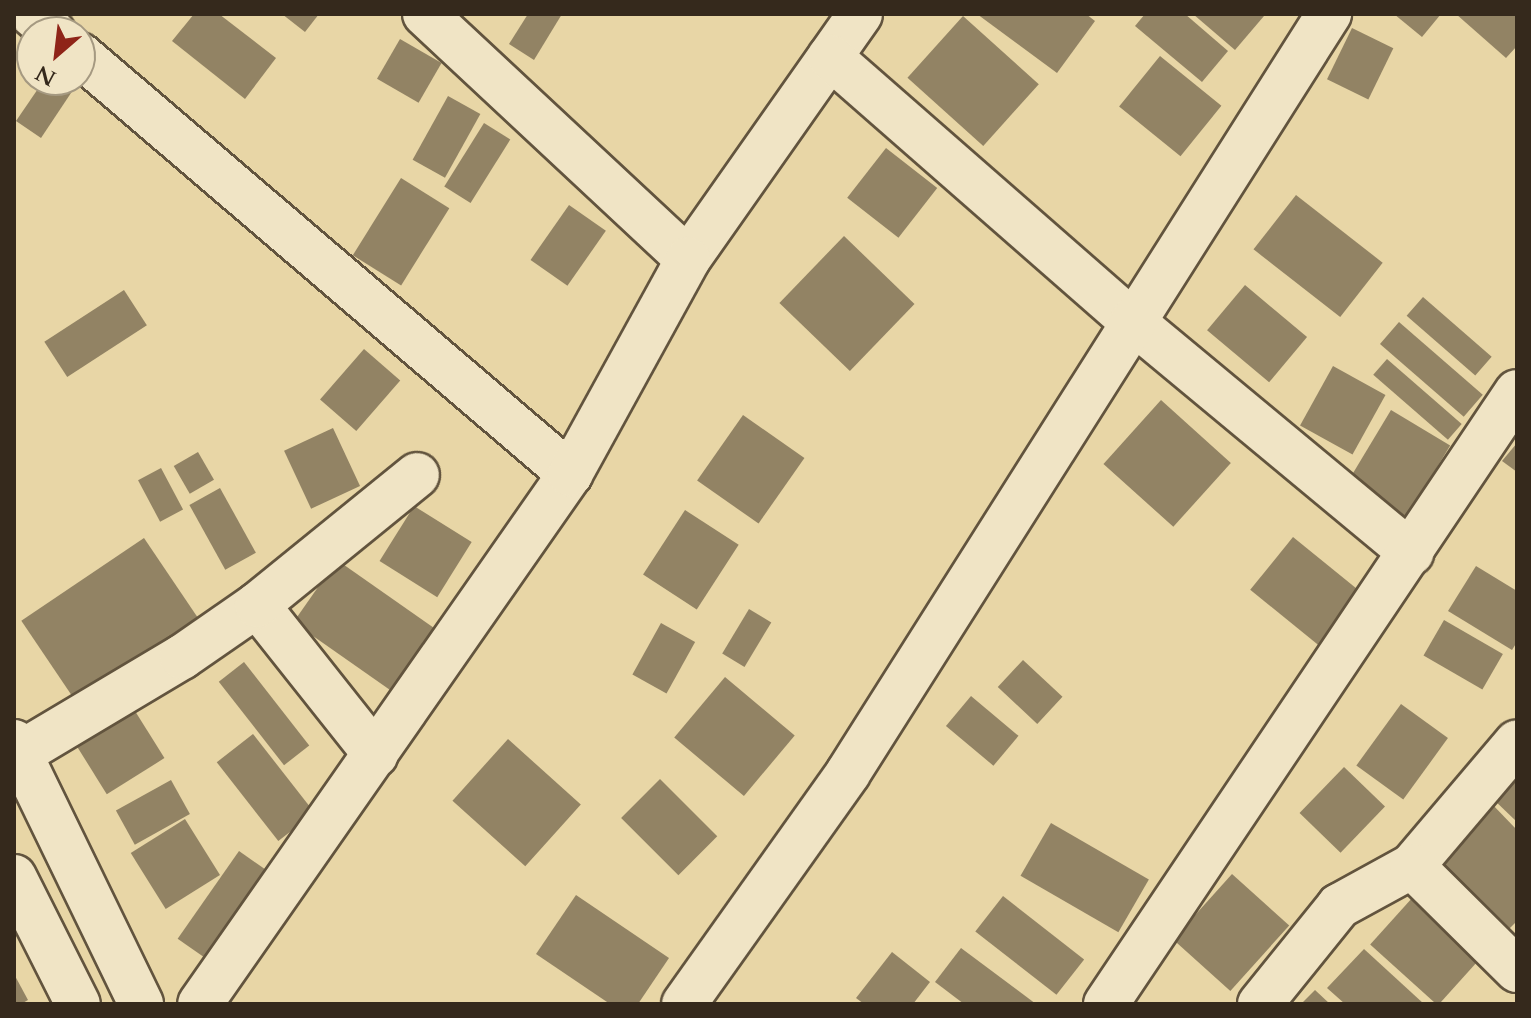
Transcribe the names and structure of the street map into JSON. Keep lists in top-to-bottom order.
{
  "north": "bottom left"
}
